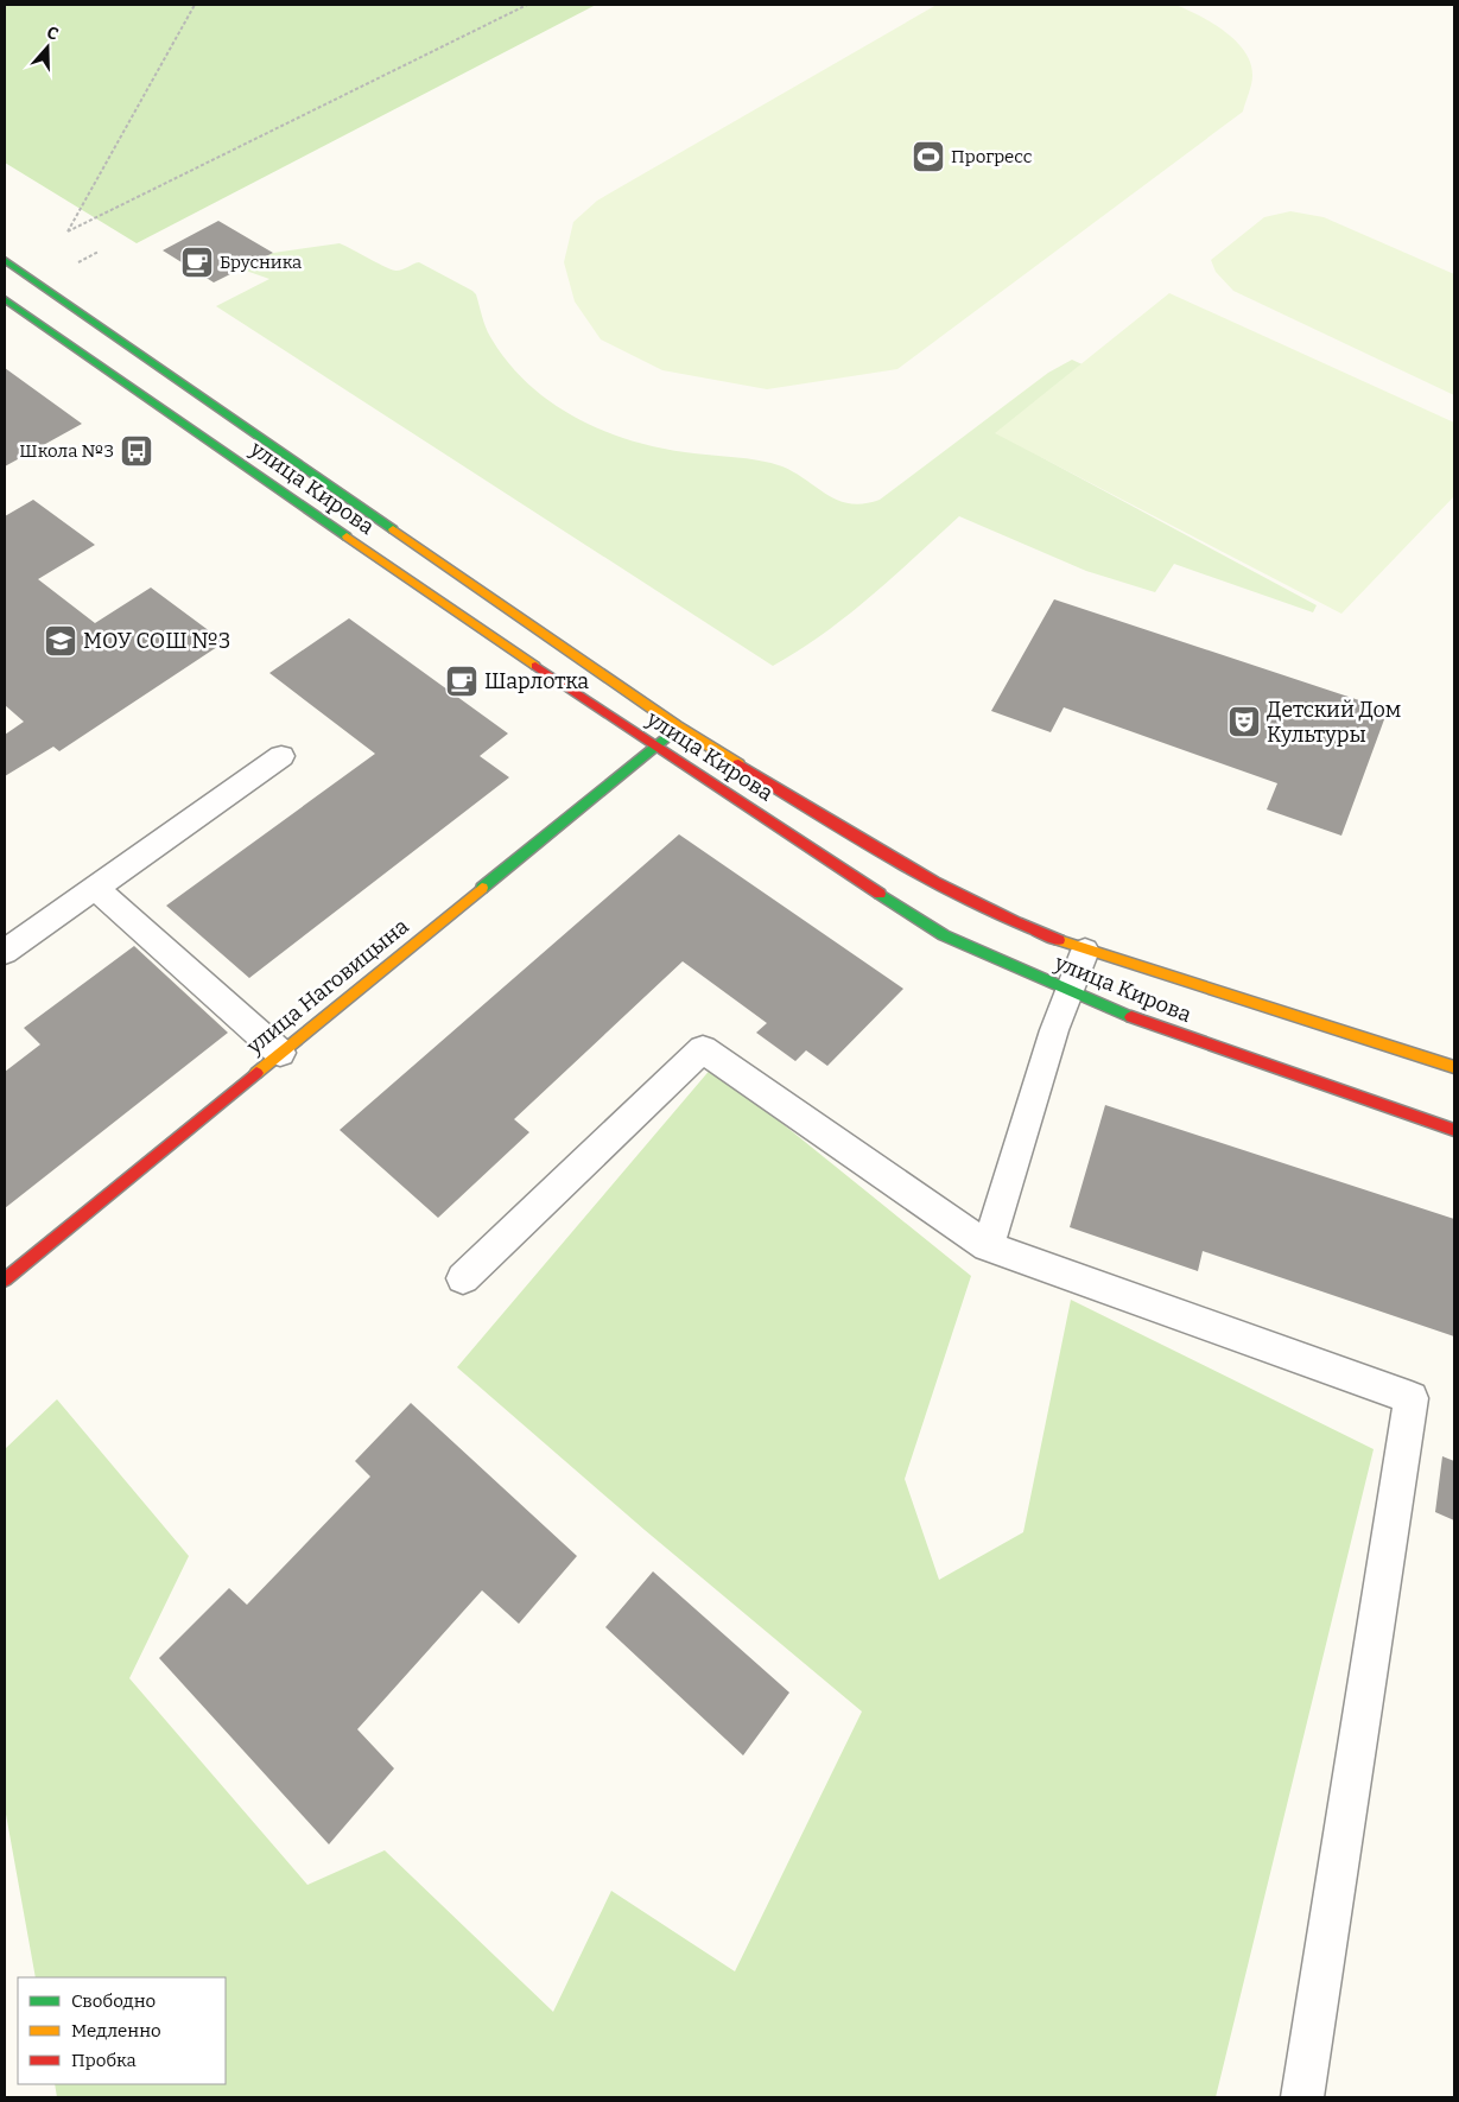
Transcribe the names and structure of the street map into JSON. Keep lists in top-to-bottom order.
{
  "streets": {
    "main road": ["улица Кирова", "улица Наговицына"]
  },
  "crossings": [
    ["улица Кирова", "улица Наговицына"]
  ],
  "places": {
    "sports": ["Прогресс"],
    "cafe": ["Брусника", "Шарлотка"],
    "bus stop": ["Школа №3"],
    "school or university": ["МОУ СОШ №3"],
    "theatre": ["Детский Дом Культуры"]
  },
  "legend": ["Свободно", "Медленно", "Пробка"],
  "north": "top"
}
